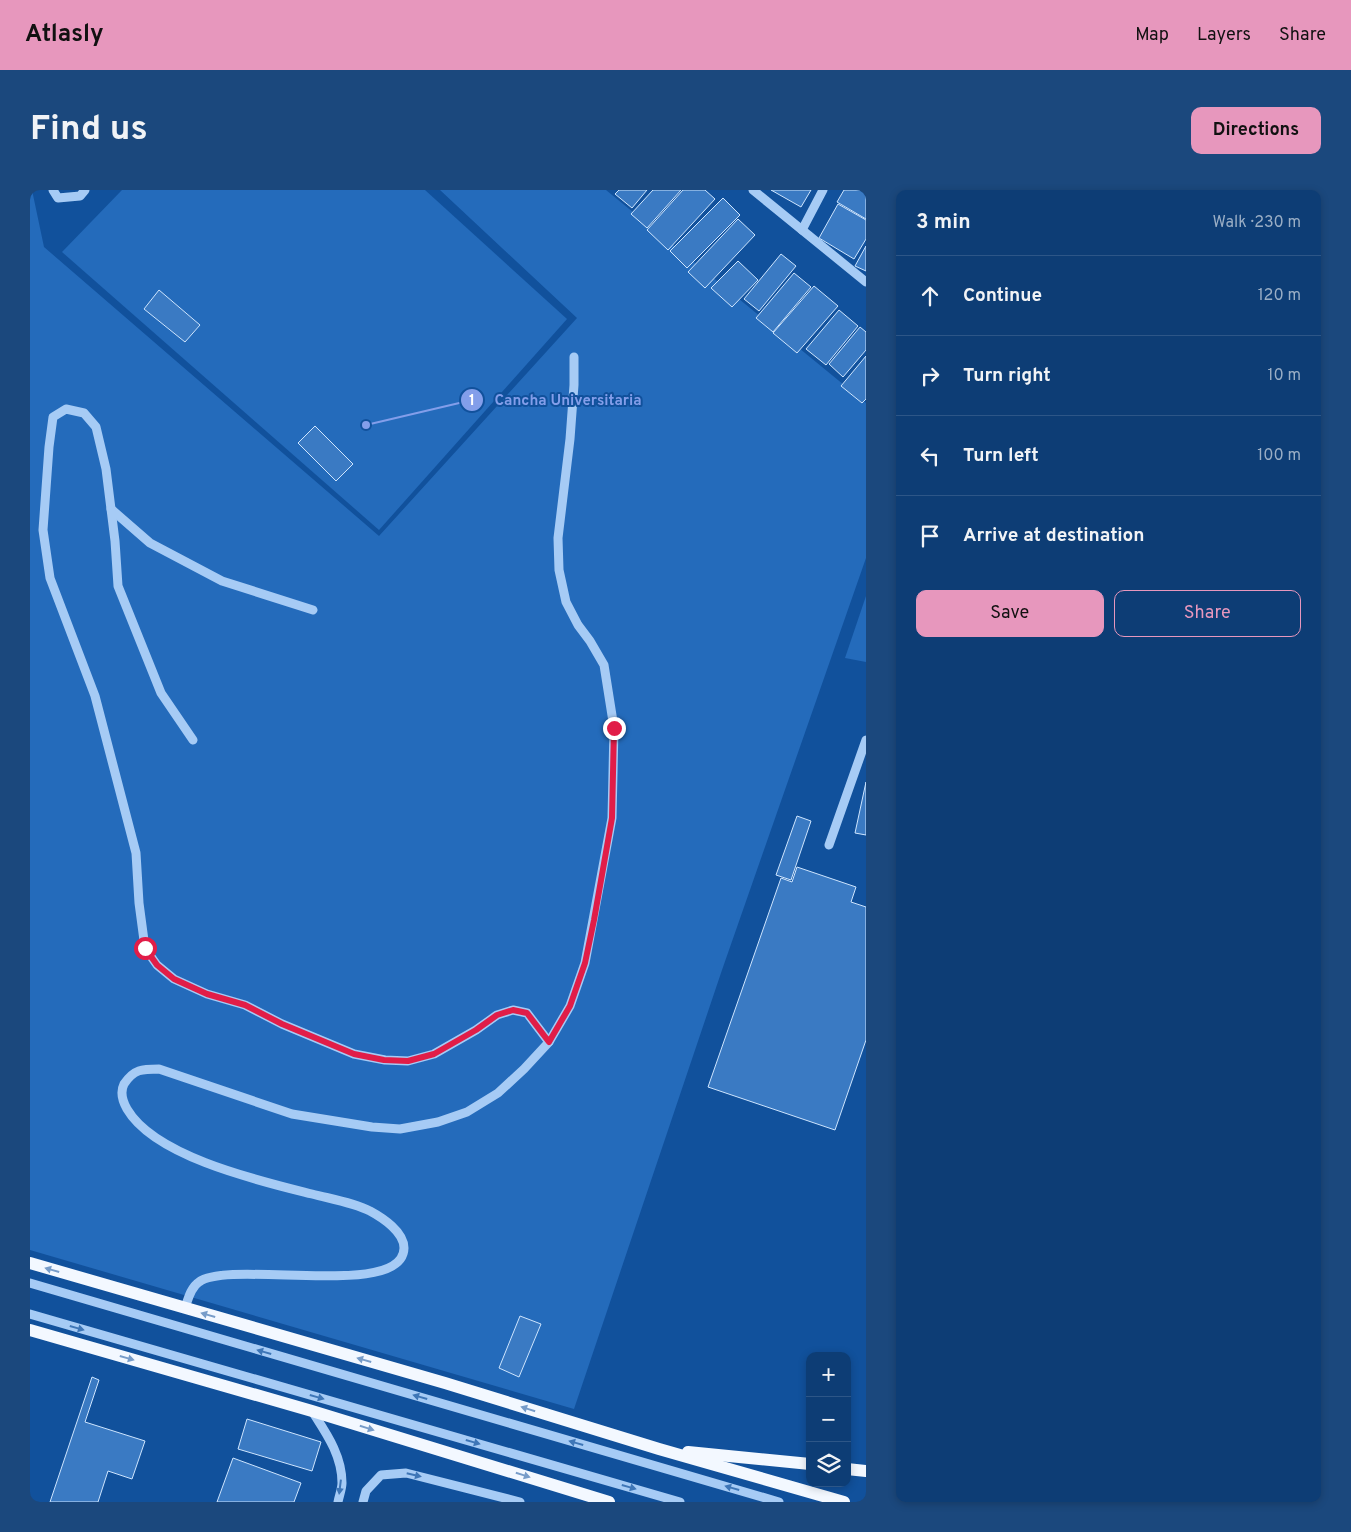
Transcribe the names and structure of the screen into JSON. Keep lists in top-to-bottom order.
{
  "places": ["Cancha Universitaria"],
  "page": {
    "header": "Atlasly",
    "nav": ["Map", "Layers", "Share"],
    "buttons": [
      "Directions",
      ["Save", "Share"]
    ],
    "title": "Find us",
    "heading": ["3 min", "Walk · 230 m"],
    "list": [
      ["Continue", "120 m"],
      ["Turn right", "10 m"],
      ["Turn left", "100 m"],
      "Arrive at destination"
    ],
    "map_buttons": ["+", "−"]
  }
}
